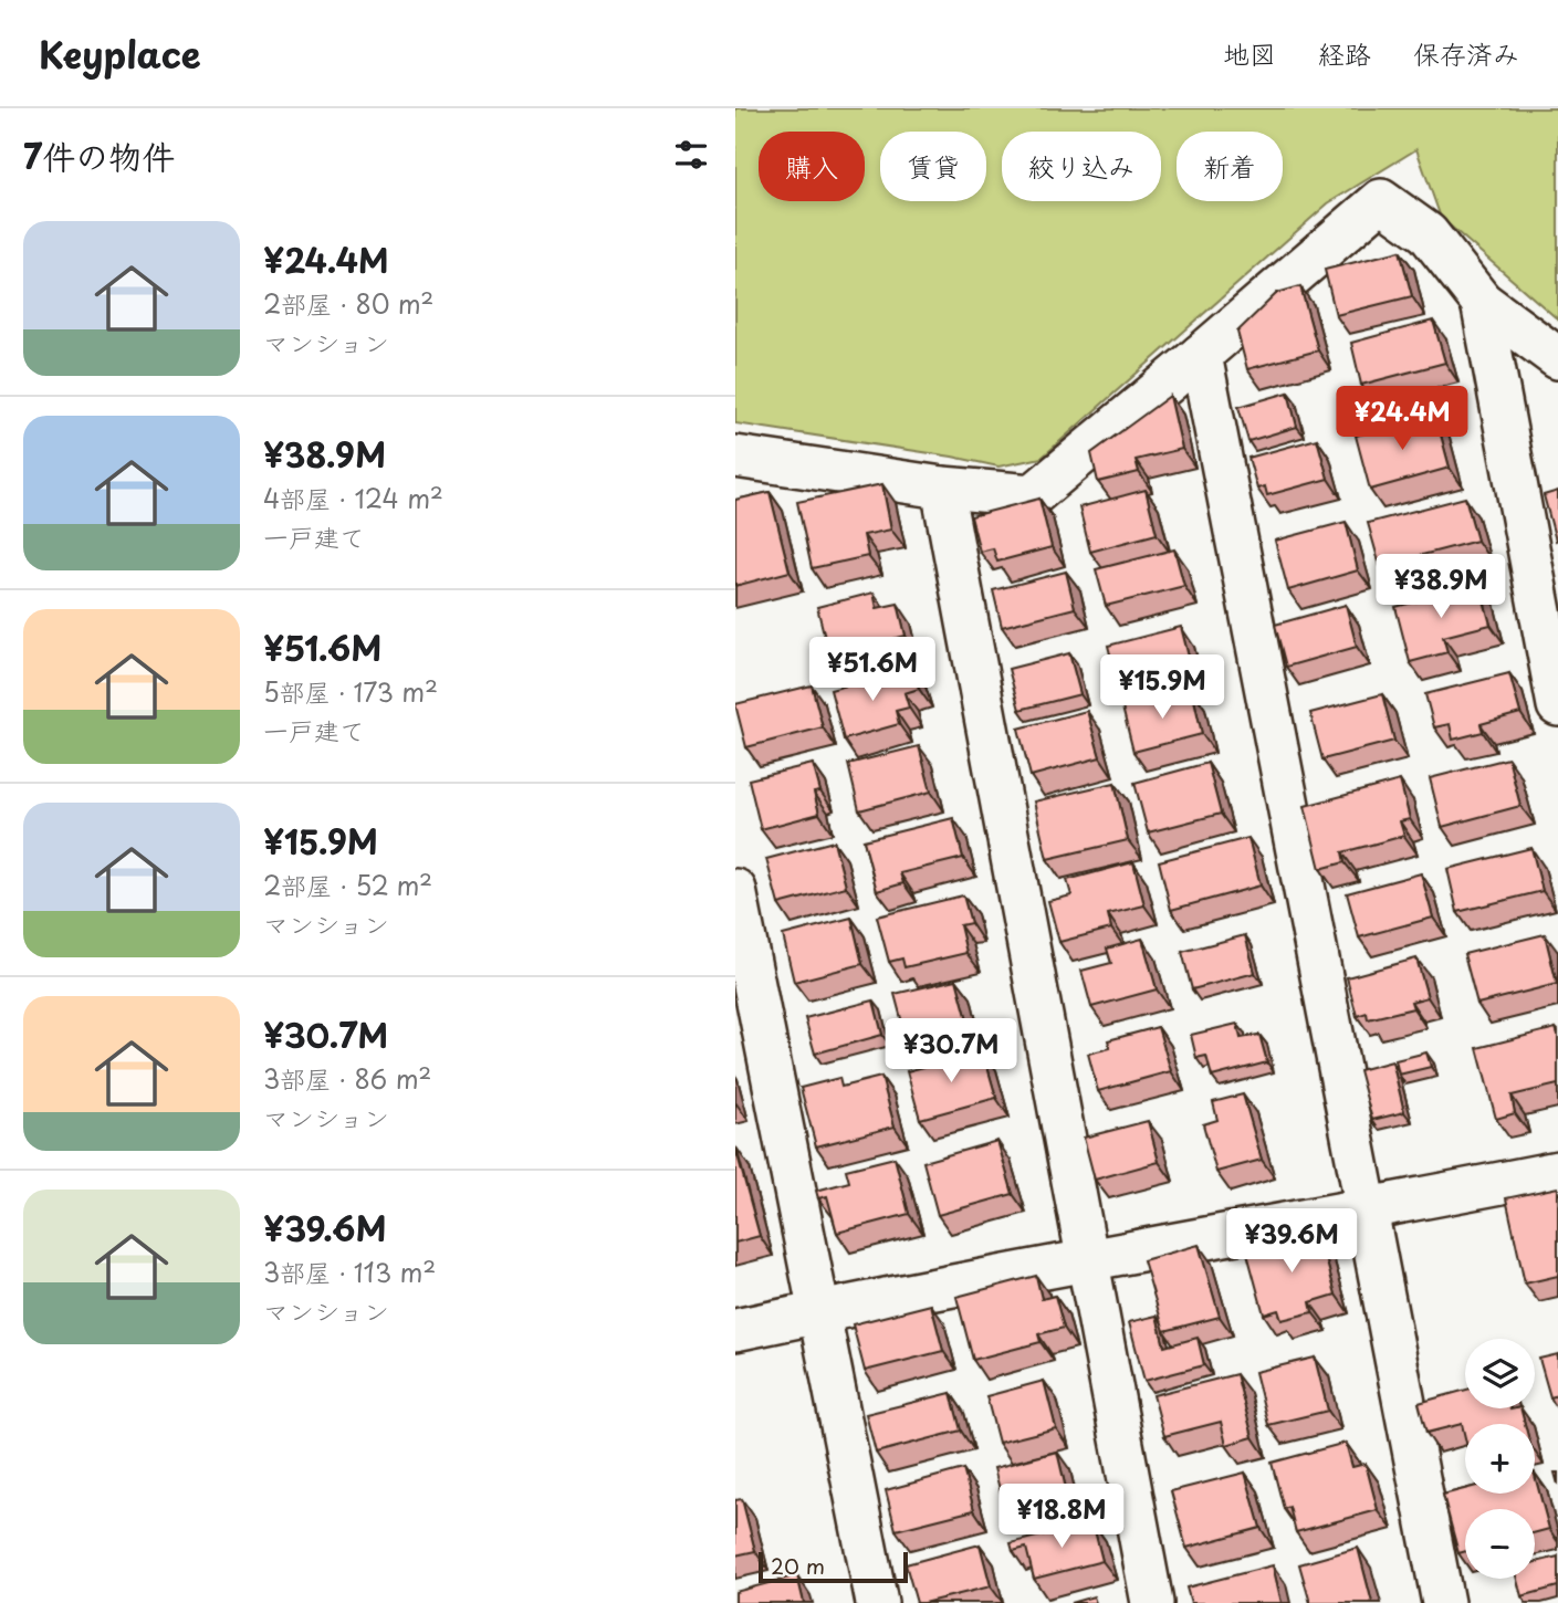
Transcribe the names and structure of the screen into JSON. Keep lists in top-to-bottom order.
{
  "scale_bar": "20 m",
  "page": {
    "header": "Keyplace",
    "nav": ["地図", "経路", "保存済み"],
    "heading": "7件の物件",
    "chip": [
      "購入",
      "賃貸",
      "絞り込み",
      "新着"
    ],
    "list": [
      {
        "name": "¥24.4M",
        "note": "2部屋 · 80 m² · マンション"
      },
      {
        "name": "¥38.9M",
        "note": "4部屋 · 124 m² · 一戸建て"
      },
      {
        "name": "¥51.6M",
        "note": "5部屋 · 173 m² · 一戸建て"
      },
      {
        "name": "¥15.9M",
        "note": "2部屋 · 52 m² · マンション"
      },
      {
        "name": "¥30.7M",
        "note": "3部屋 · 86 m² · マンション"
      },
      {
        "name": "¥39.6M",
        "note": "3部屋 · 113 m² · マンション"
      }
    ],
    "price": [
      "¥24.4M",
      "¥38.9M",
      "¥51.6M",
      "¥15.9M",
      "¥30.7M",
      "¥39.6M",
      "¥18.8M"
    ],
    "map_buttons": ["+", "−"],
    "scale": "20 m"
  }
}
